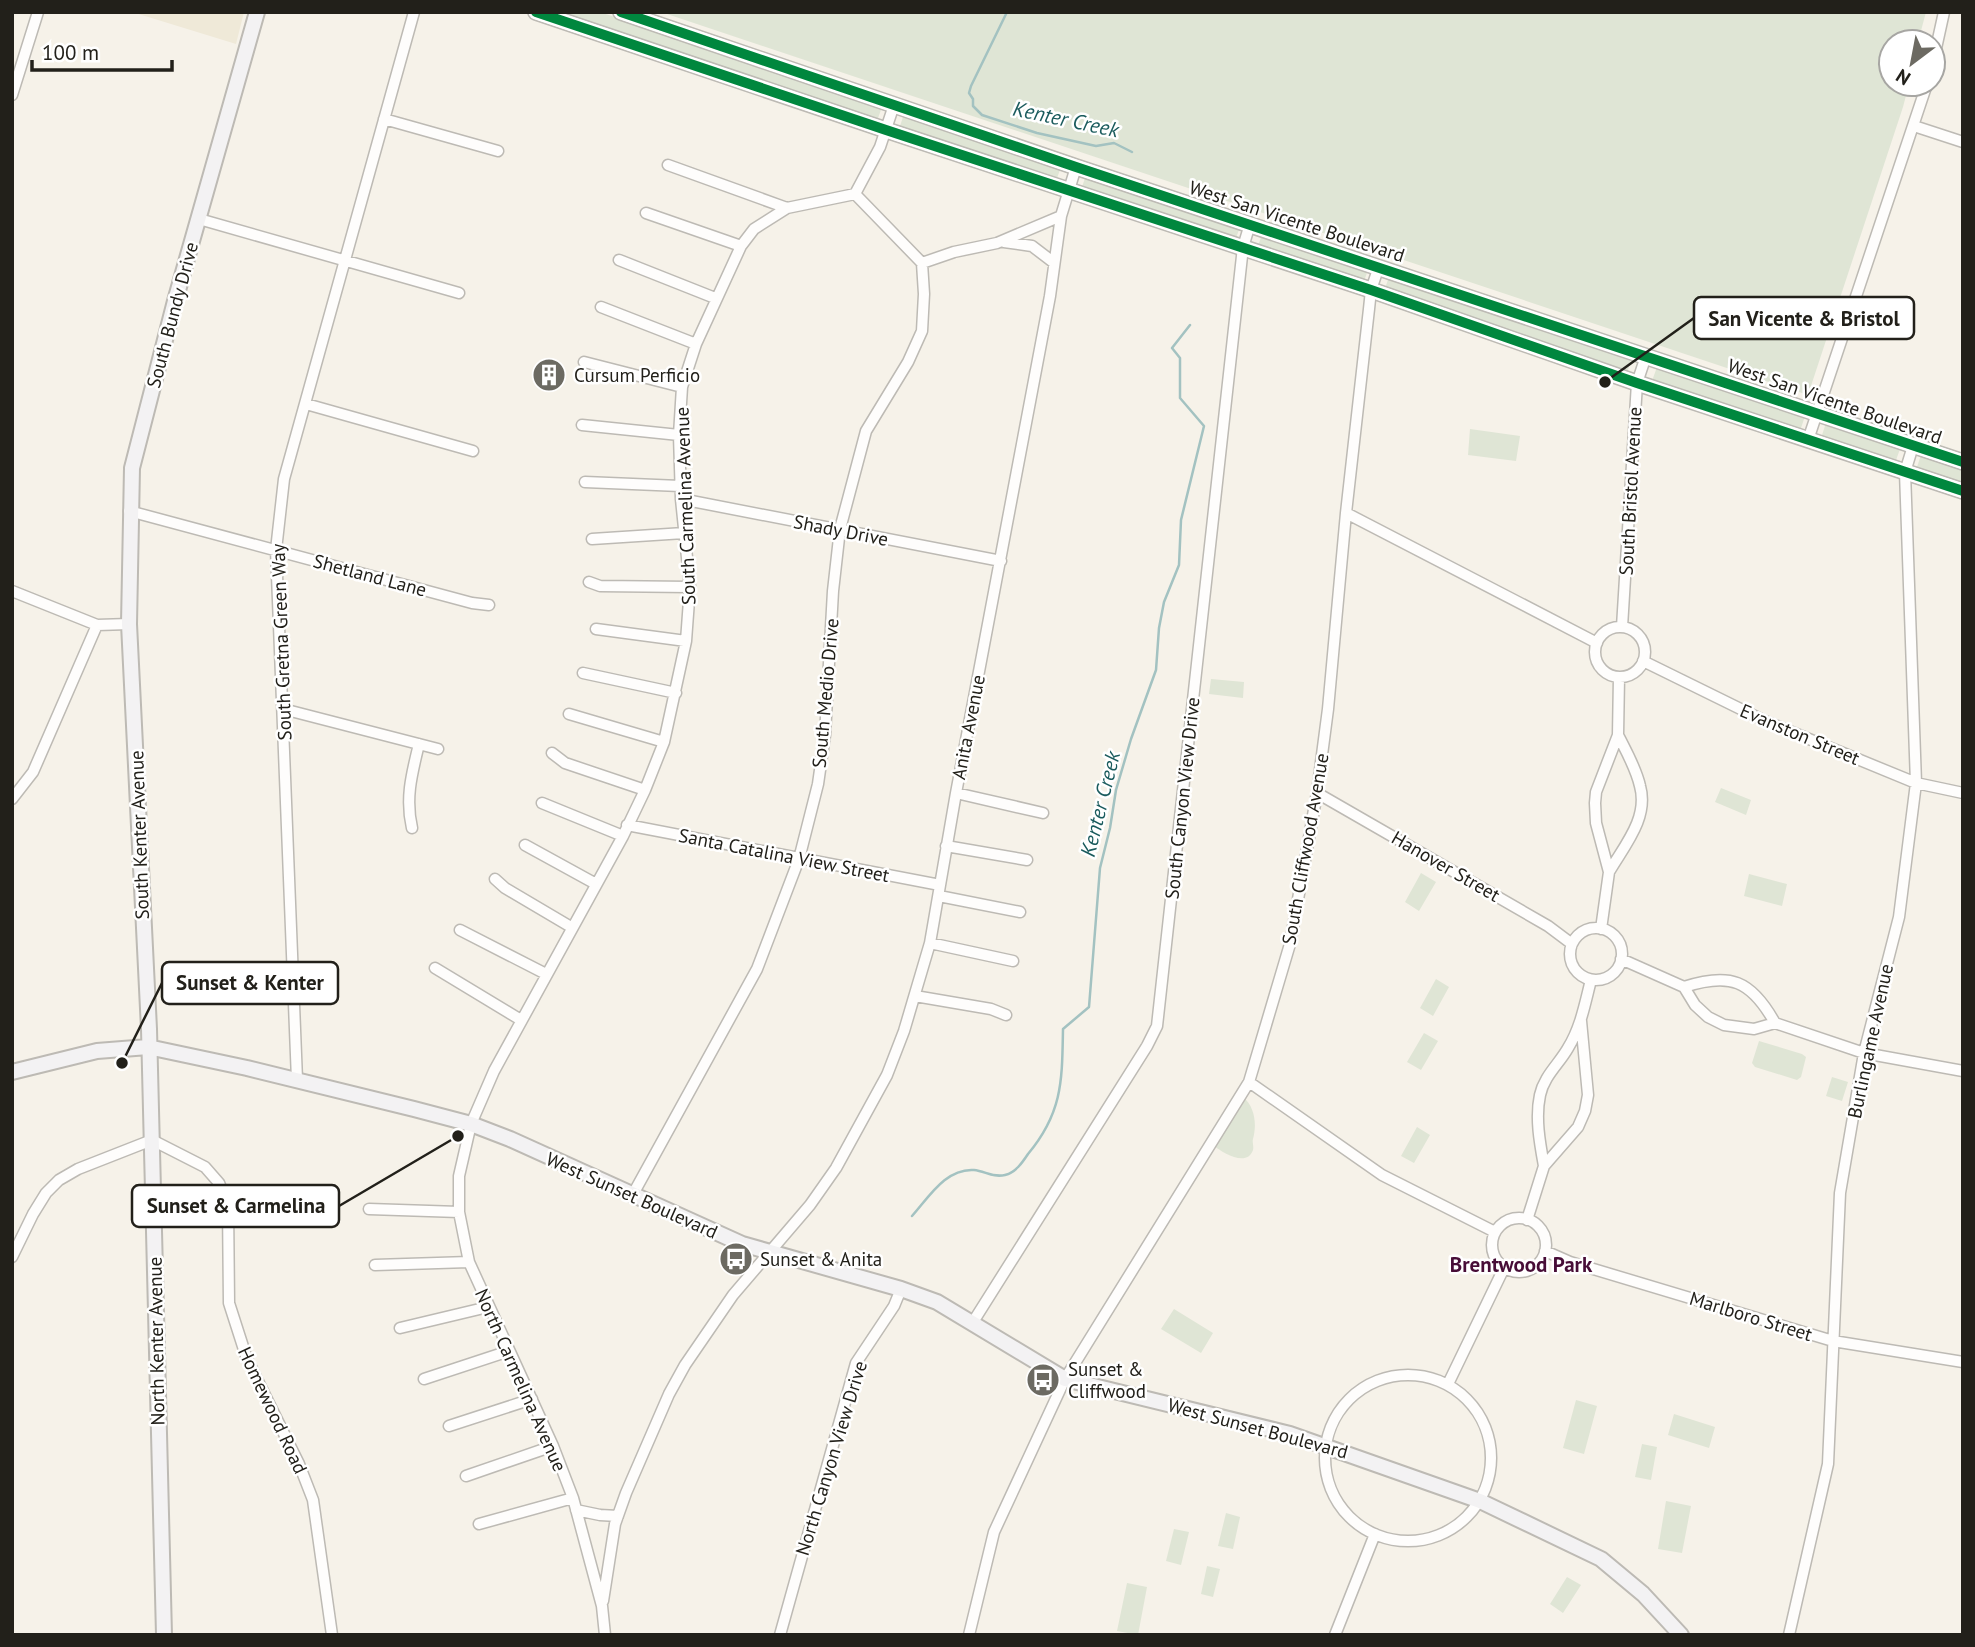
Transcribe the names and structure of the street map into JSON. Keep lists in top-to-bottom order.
{
  "streets": {
    "main road": [
      "West San Vicente Boulevard",
      "South Bundy Drive",
      "South Kenter Avenue",
      "West Sunset Boulevard",
      "North Kenter Avenue"
    ],
    "street": [
      "South Bristol Avenue",
      "South Carmelina Avenue",
      "Shady Drive",
      "Shetland Lane",
      "South Gretna Green Way",
      "South Medio Drive",
      "Anita Avenue",
      "Evanston Street",
      "South Canyon View Drive",
      "South Cliffwood Avenue",
      "Santa Catalina View Street",
      "Hanover Street",
      "Burlingame Avenue",
      "Marlboro Street",
      "North Carmelina Avenue",
      "Homewood Road",
      "North Canyon View Drive"
    ]
  },
  "crossings": [
    ["West San Vicente Boulevard", "South Bristol Avenue"],
    ["West San Vicente Boulevard", "Anita Avenue"],
    ["West San Vicente Boulevard", "South Canyon View Drive"],
    ["West San Vicente Boulevard", "South Cliffwood Avenue"],
    ["West San Vicente Boulevard", "Burlingame Avenue"],
    ["South Bundy Drive", "Shetland Lane"],
    ["South Bundy Drive", "South Kenter Avenue"],
    ["South Bristol Avenue", "Evanston Street"],
    ["South Carmelina Avenue", "Shady Drive"],
    ["South Carmelina Avenue", "Santa Catalina View Street"],
    ["South Carmelina Avenue", "West Sunset Boulevard"],
    ["South Carmelina Avenue", "North Carmelina Avenue"],
    ["Shady Drive", "South Medio Drive"],
    ["Shady Drive", "Anita Avenue"],
    ["Shetland Lane", "South Gretna Green Way"],
    ["South Gretna Green Way", "West Sunset Boulevard"],
    ["South Medio Drive", "Santa Catalina View Street"],
    ["South Medio Drive", "West Sunset Boulevard"],
    ["Anita Avenue", "Santa Catalina View Street"],
    ["Anita Avenue", "West Sunset Boulevard"],
    ["Anita Avenue", "North Carmelina Avenue"],
    ["Evanston Street", "Burlingame Avenue"],
    ["South Canyon View Drive", "West Sunset Boulevard"],
    ["South Kenter Avenue", "West Sunset Boulevard"],
    ["South Kenter Avenue", "North Kenter Avenue"],
    ["South Cliffwood Avenue", "Hanover Street"],
    ["South Cliffwood Avenue", "West Sunset Boulevard"],
    ["Burlingame Avenue", "Marlboro Street"],
    ["West Sunset Boulevard", "North Kenter Avenue"],
    ["West Sunset Boulevard", "North Carmelina Avenue"],
    ["West Sunset Boulevard", "North Canyon View Drive"],
    ["North Kenter Avenue", "Homewood Road"]
  ],
  "districts": ["Brentwood Park"],
  "water": ["Kenter Creek"],
  "places": {
    "building": ["Cursum Perficio"],
    "other": ["San Vicente & Bristol", "Sunset & Kenter", "Sunset & Carmelina"],
    "bus stop": ["Sunset & Anita", "Sunset & Cliffwood"]
  },
  "scale_bar": "100 m",
  "north": "bottom left"
}
